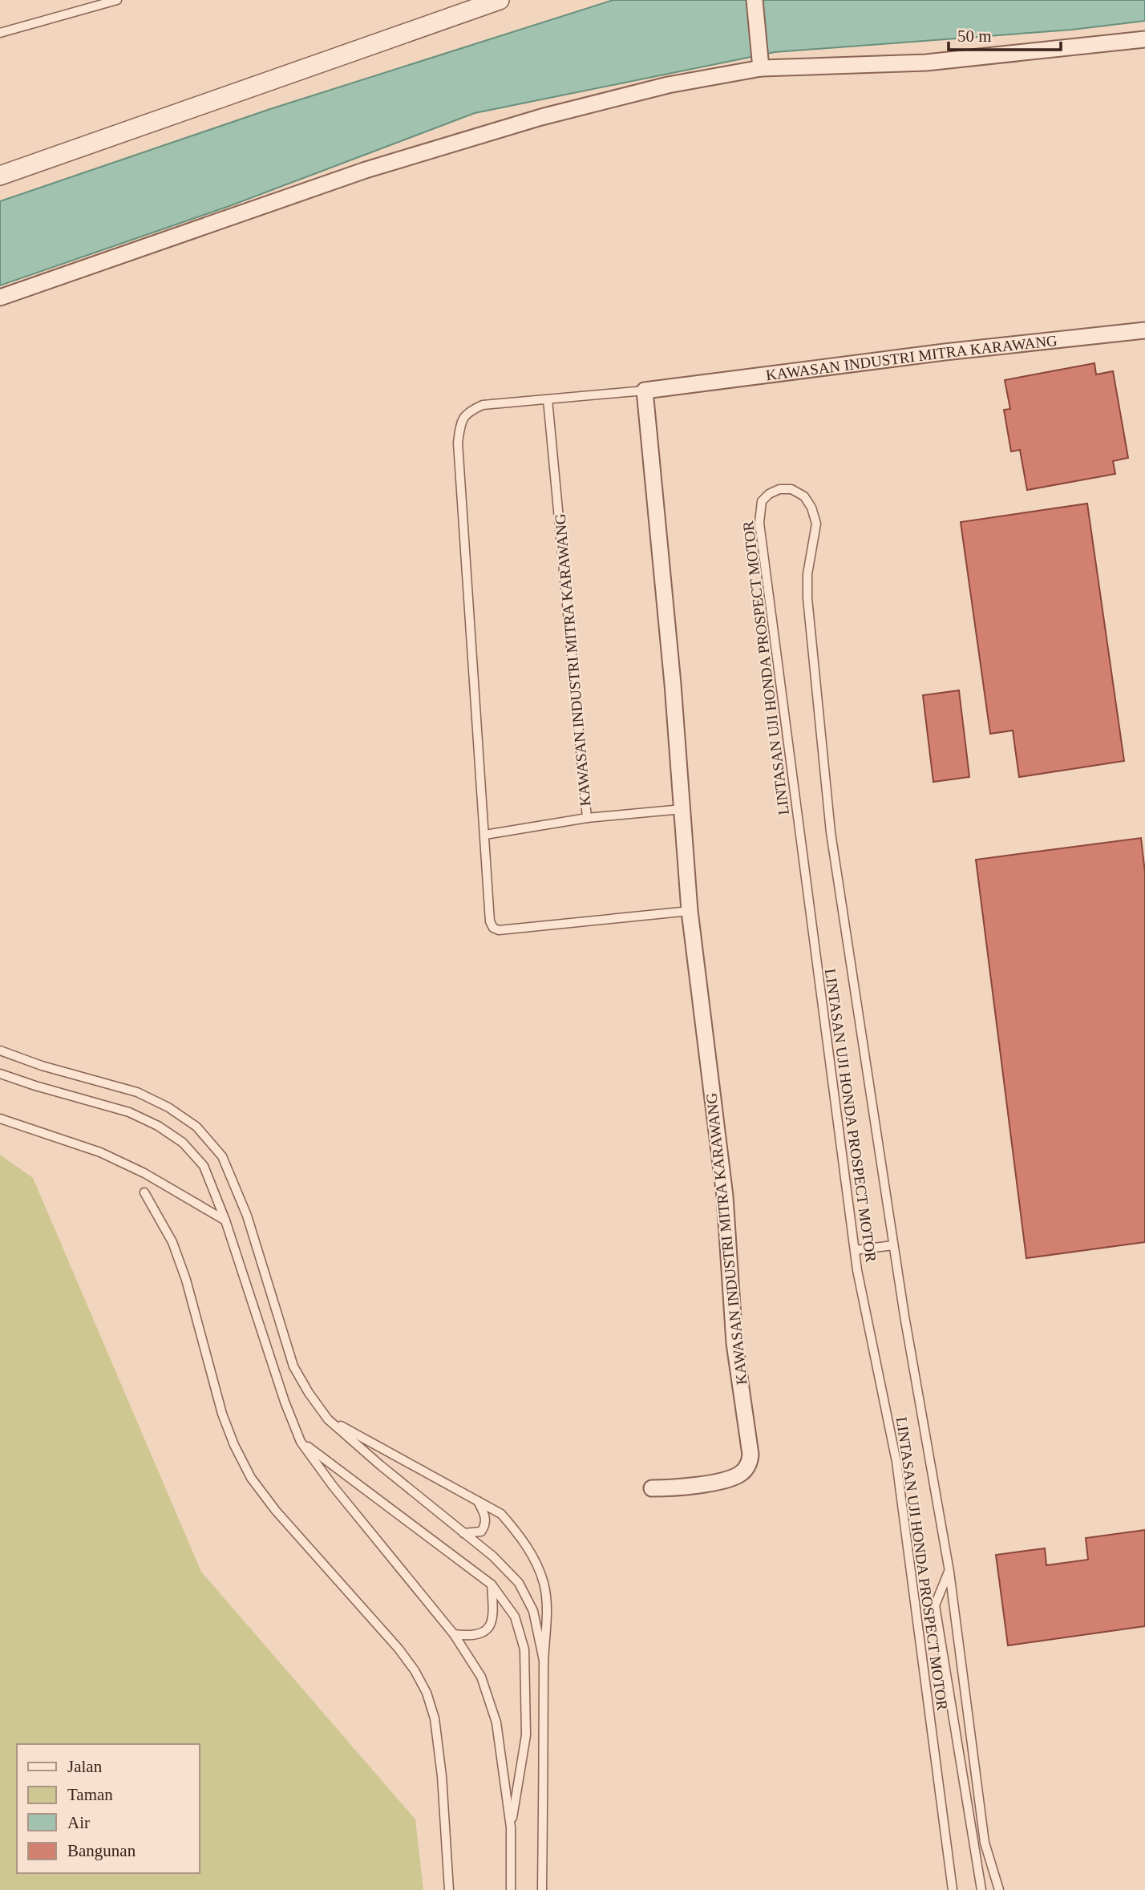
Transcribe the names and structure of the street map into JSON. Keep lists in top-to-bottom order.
{
  "streets": {
    "street": ["KAWASAN INDUSTRI MITRA KARAWANG"],
    "lane": ["LINTASAN UJI HONDA PROSPECT MOTOR"]
  },
  "legend": [
    "Jalan",
    "Taman",
    "Air",
    "Bangunan"
  ],
  "scale_bar": "50 m"
}
